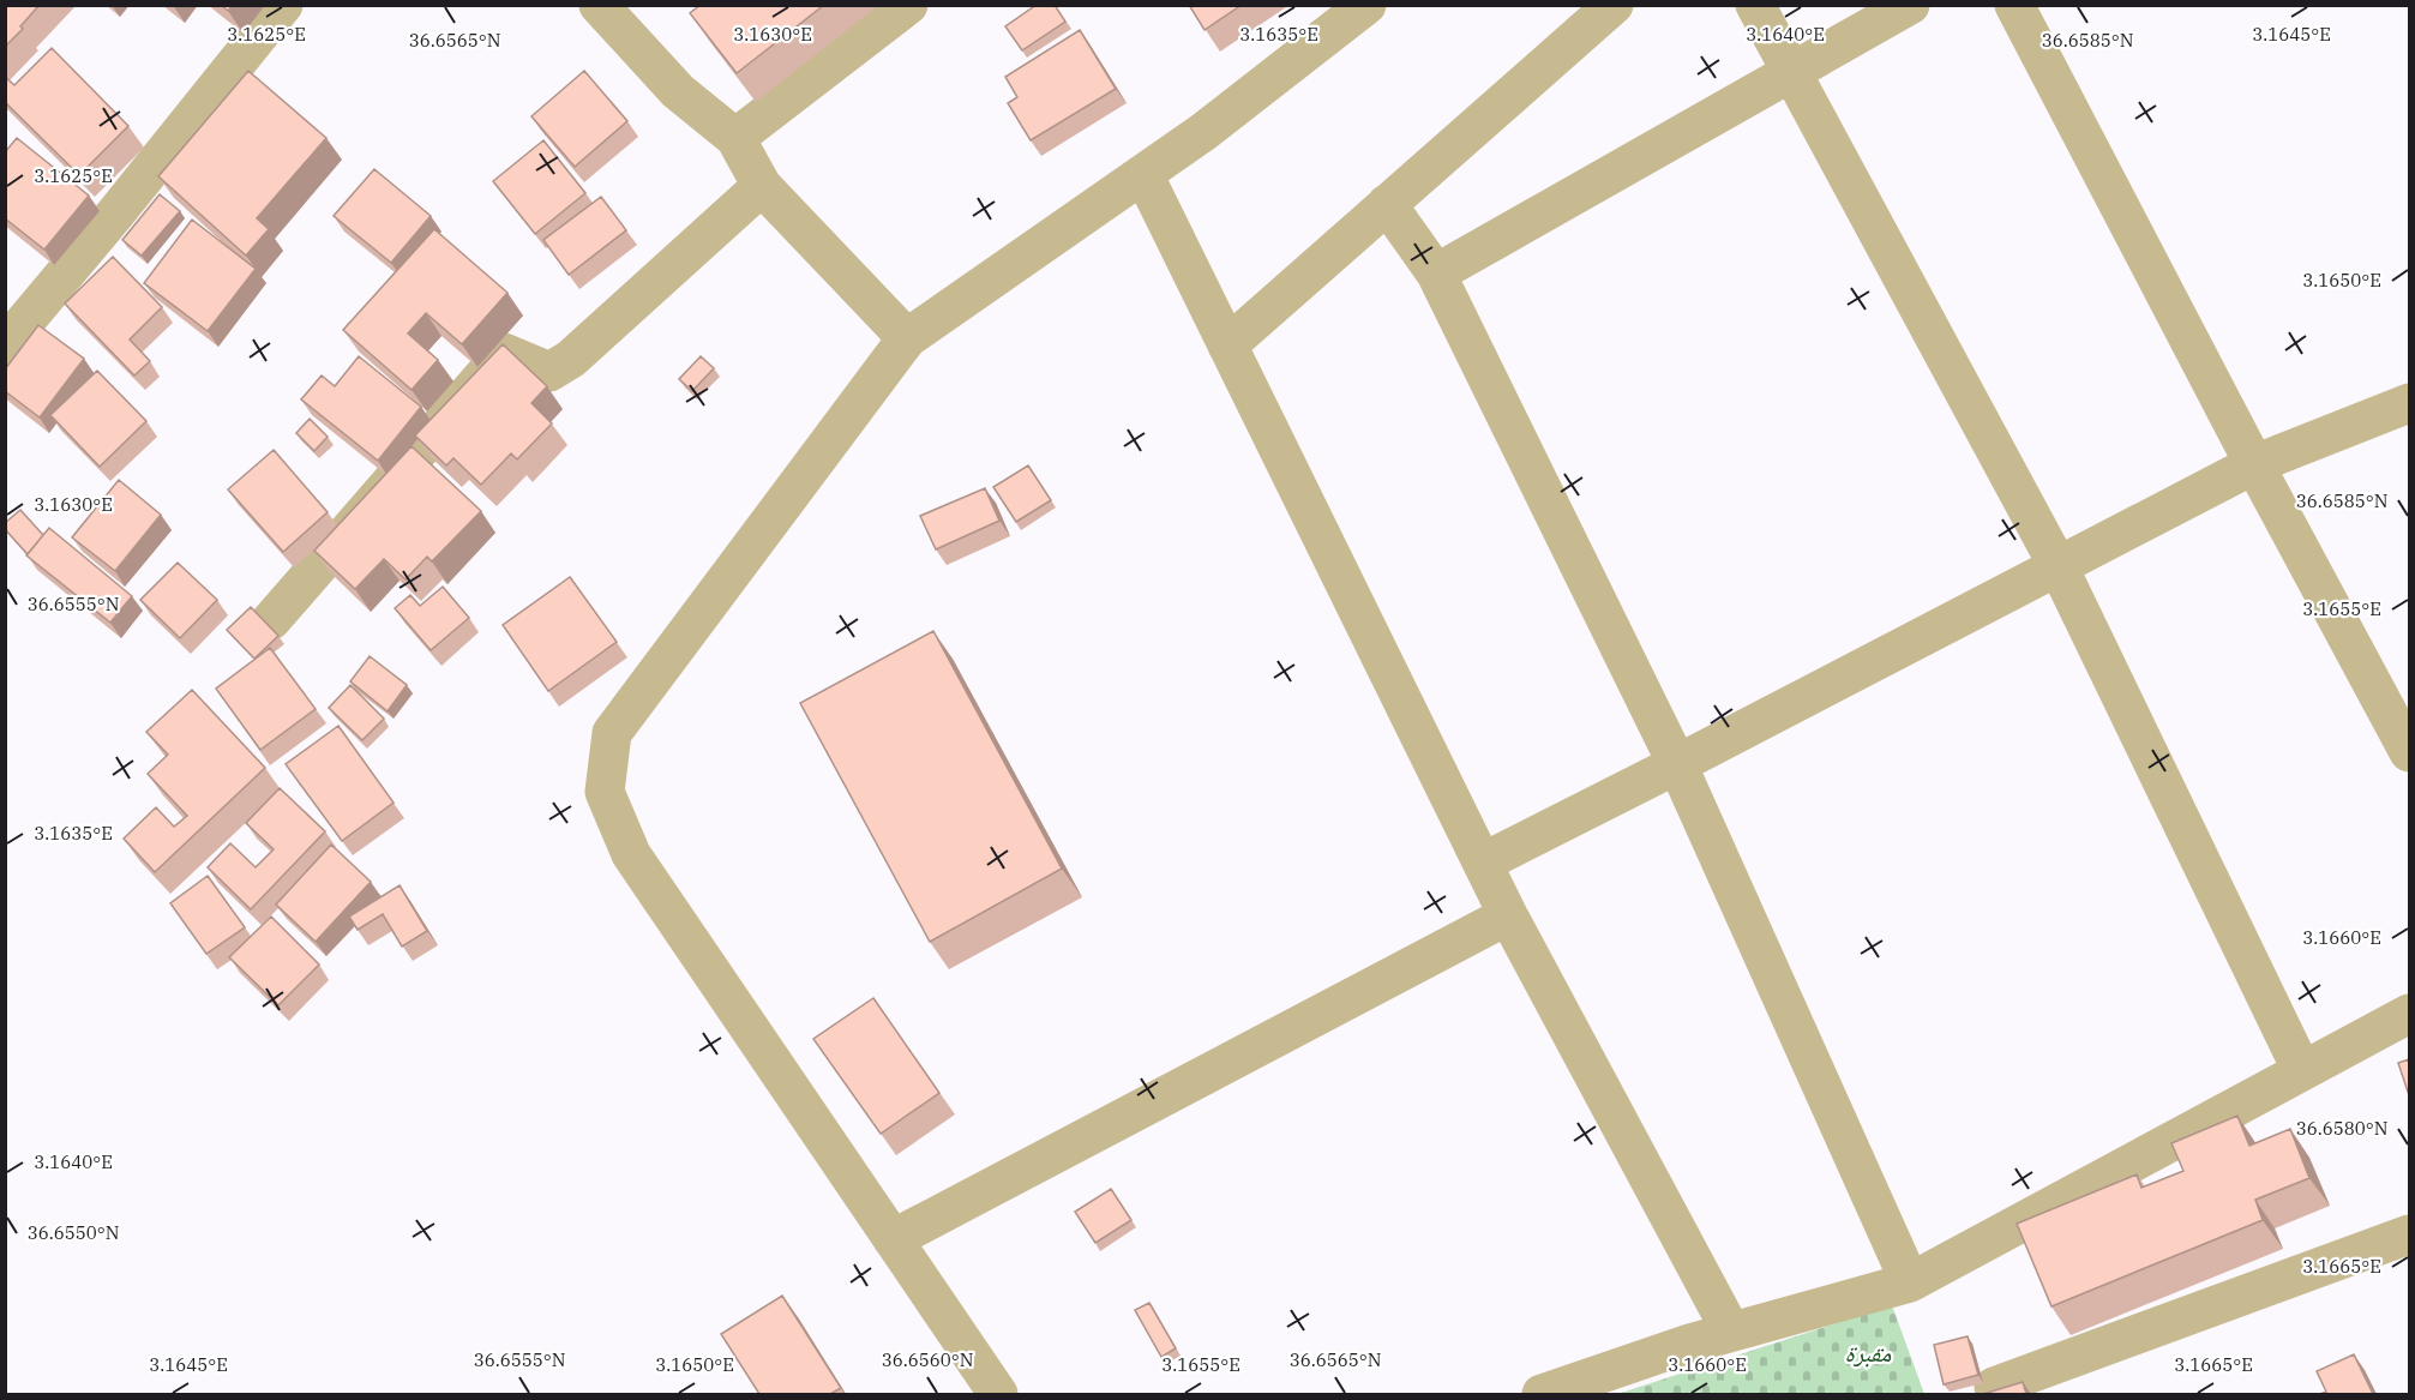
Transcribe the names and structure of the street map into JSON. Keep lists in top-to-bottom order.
{
  "parks": ["مقبرة"],
  "coordinates": [
    "3.1630°E",
    "3.1635°E",
    "3.1640°E",
    "3.1625°E",
    "3.1645°E",
    "36.6565°N",
    "36.6585°N",
    "3.1650°E",
    "36.6555°N",
    "3.1655°E",
    "3.1660°E",
    "36.6580°N",
    "36.6550°N",
    "3.1665°E",
    "36.6560°N"
  ]
}
